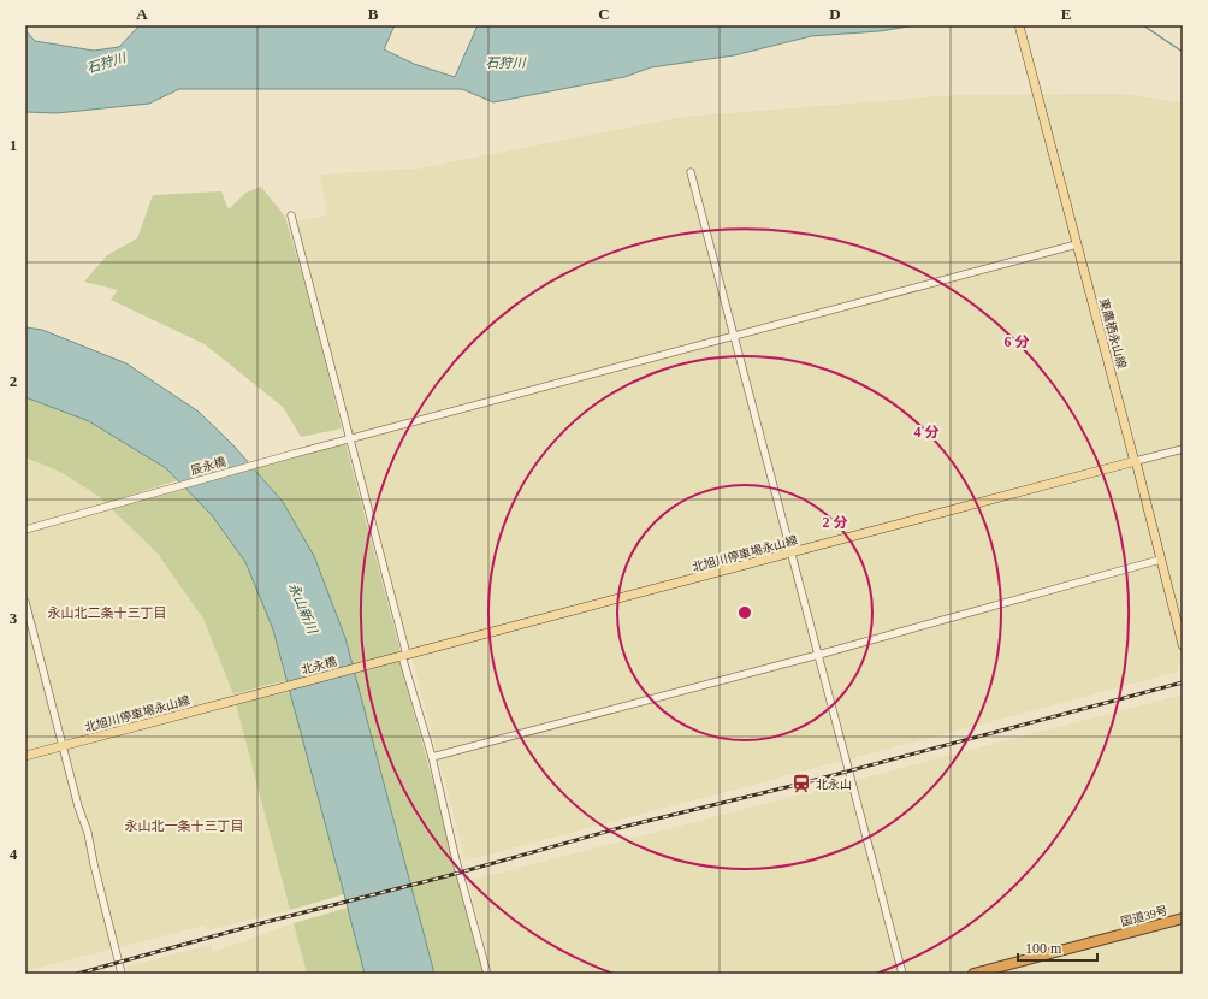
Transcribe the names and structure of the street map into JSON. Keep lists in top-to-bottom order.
{
  "streets": {
    "highway": ["国道39号"],
    "main road": ["東鷹栖永山線", "北旭川停車場永山線", "北永橋"],
    "street": ["辰永橋"]
  },
  "crossings": [
    ["東鷹栖永山線", "辰永橋"],
    ["東鷹栖永山線", "北旭川停車場永山線"],
    ["北旭川停車場永山線", "北永橋"]
  ],
  "districts": ["永山北二条十三丁目", "永山北一条十三丁目"],
  "water": ["石狩川", "永山新川"],
  "places": {
    "station": ["北永山"]
  },
  "scale_bar": "100 m",
  "grid": {
    "columns": [
      "A",
      "B",
      "C",
      "D",
      "E"
    ],
    "rows": [
      "1",
      "2",
      "3",
      "4"
    ]
  },
  "rings": ["6 分", "4 分", "2 分"]
}
